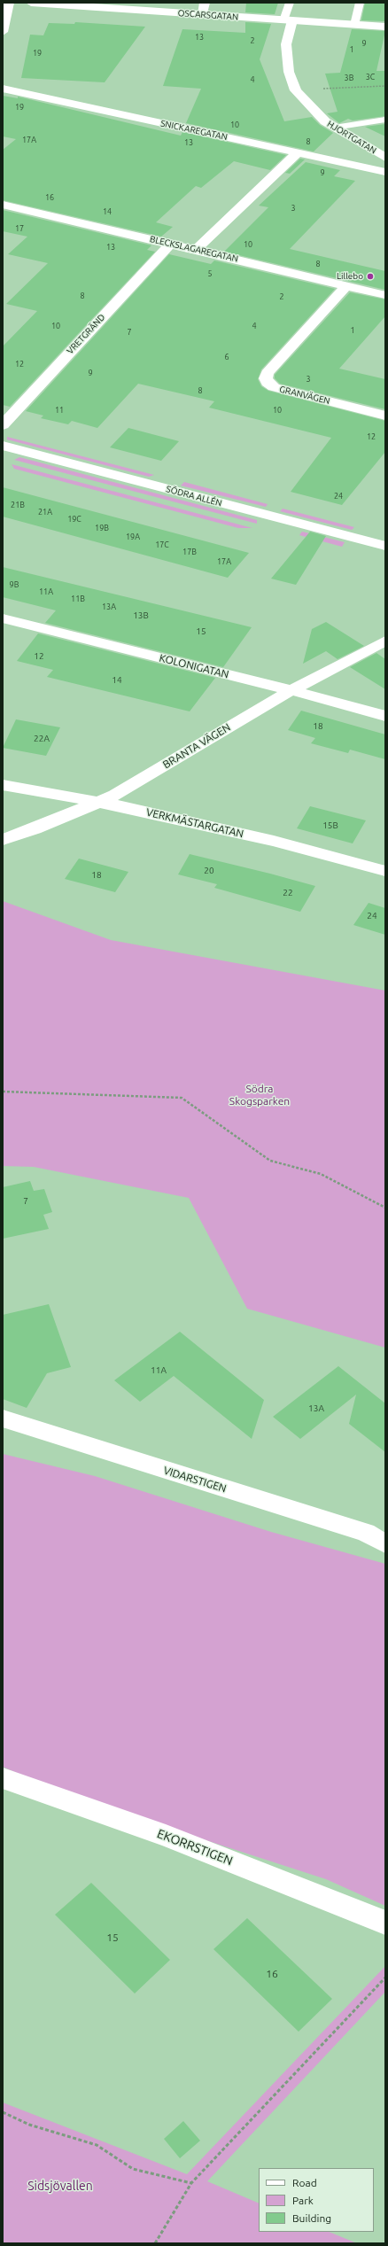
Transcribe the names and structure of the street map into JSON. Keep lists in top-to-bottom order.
{
  "streets": {
    "street": [
      "OSCARSGATAN",
      "SNICKAREGATAN",
      "HJORTGATAN",
      "BLECKSLAGAREGATAN",
      "VRETGRÄND",
      "GRANVÄGEN",
      "SÖDRA ALLÉN",
      "KOLONIGATAN",
      "BRANTA VÄGEN",
      "VERKMÄSTARGATAN",
      "VIDARSTIGEN",
      "EKORRSTIGEN"
    ]
  },
  "crossings": [
    ["OSCARSGATAN", "HJORTGATAN"],
    ["BLECKSLAGAREGATAN", "VRETGRÄND"],
    ["BLECKSLAGAREGATAN", "GRANVÄGEN"],
    ["KOLONIGATAN", "BRANTA VÄGEN"],
    ["BRANTA VÄGEN", "VERKMÄSTARGATAN"]
  ],
  "parks": ["Södra Skogsparken", "Sidsjövallen"],
  "places": ["Lillebo"],
  "house_numbers": [
    "13",
    "2",
    "9",
    "1",
    "19",
    "3C",
    "3B",
    "4",
    "19",
    "10",
    "17A",
    "8",
    "13",
    "9",
    "16",
    "3",
    "14",
    "17",
    "10",
    "13",
    "8",
    "5",
    "8",
    "2",
    "10",
    "4",
    "1",
    "7",
    "6",
    "12",
    "9",
    "3",
    "8",
    "11",
    "10",
    "12",
    "24",
    "21B",
    "21A",
    "19C",
    "19B",
    "19A",
    "17C",
    "17B",
    "17A",
    "9B",
    "11A",
    "11B",
    "13A",
    "13B",
    "15",
    "12",
    "14",
    "18",
    "22A",
    "15B",
    "20",
    "18",
    "22",
    "24",
    "7",
    "11A",
    "13A",
    "15",
    "16"
  ],
  "legend": ["Road", "Park", "Building"]
}
